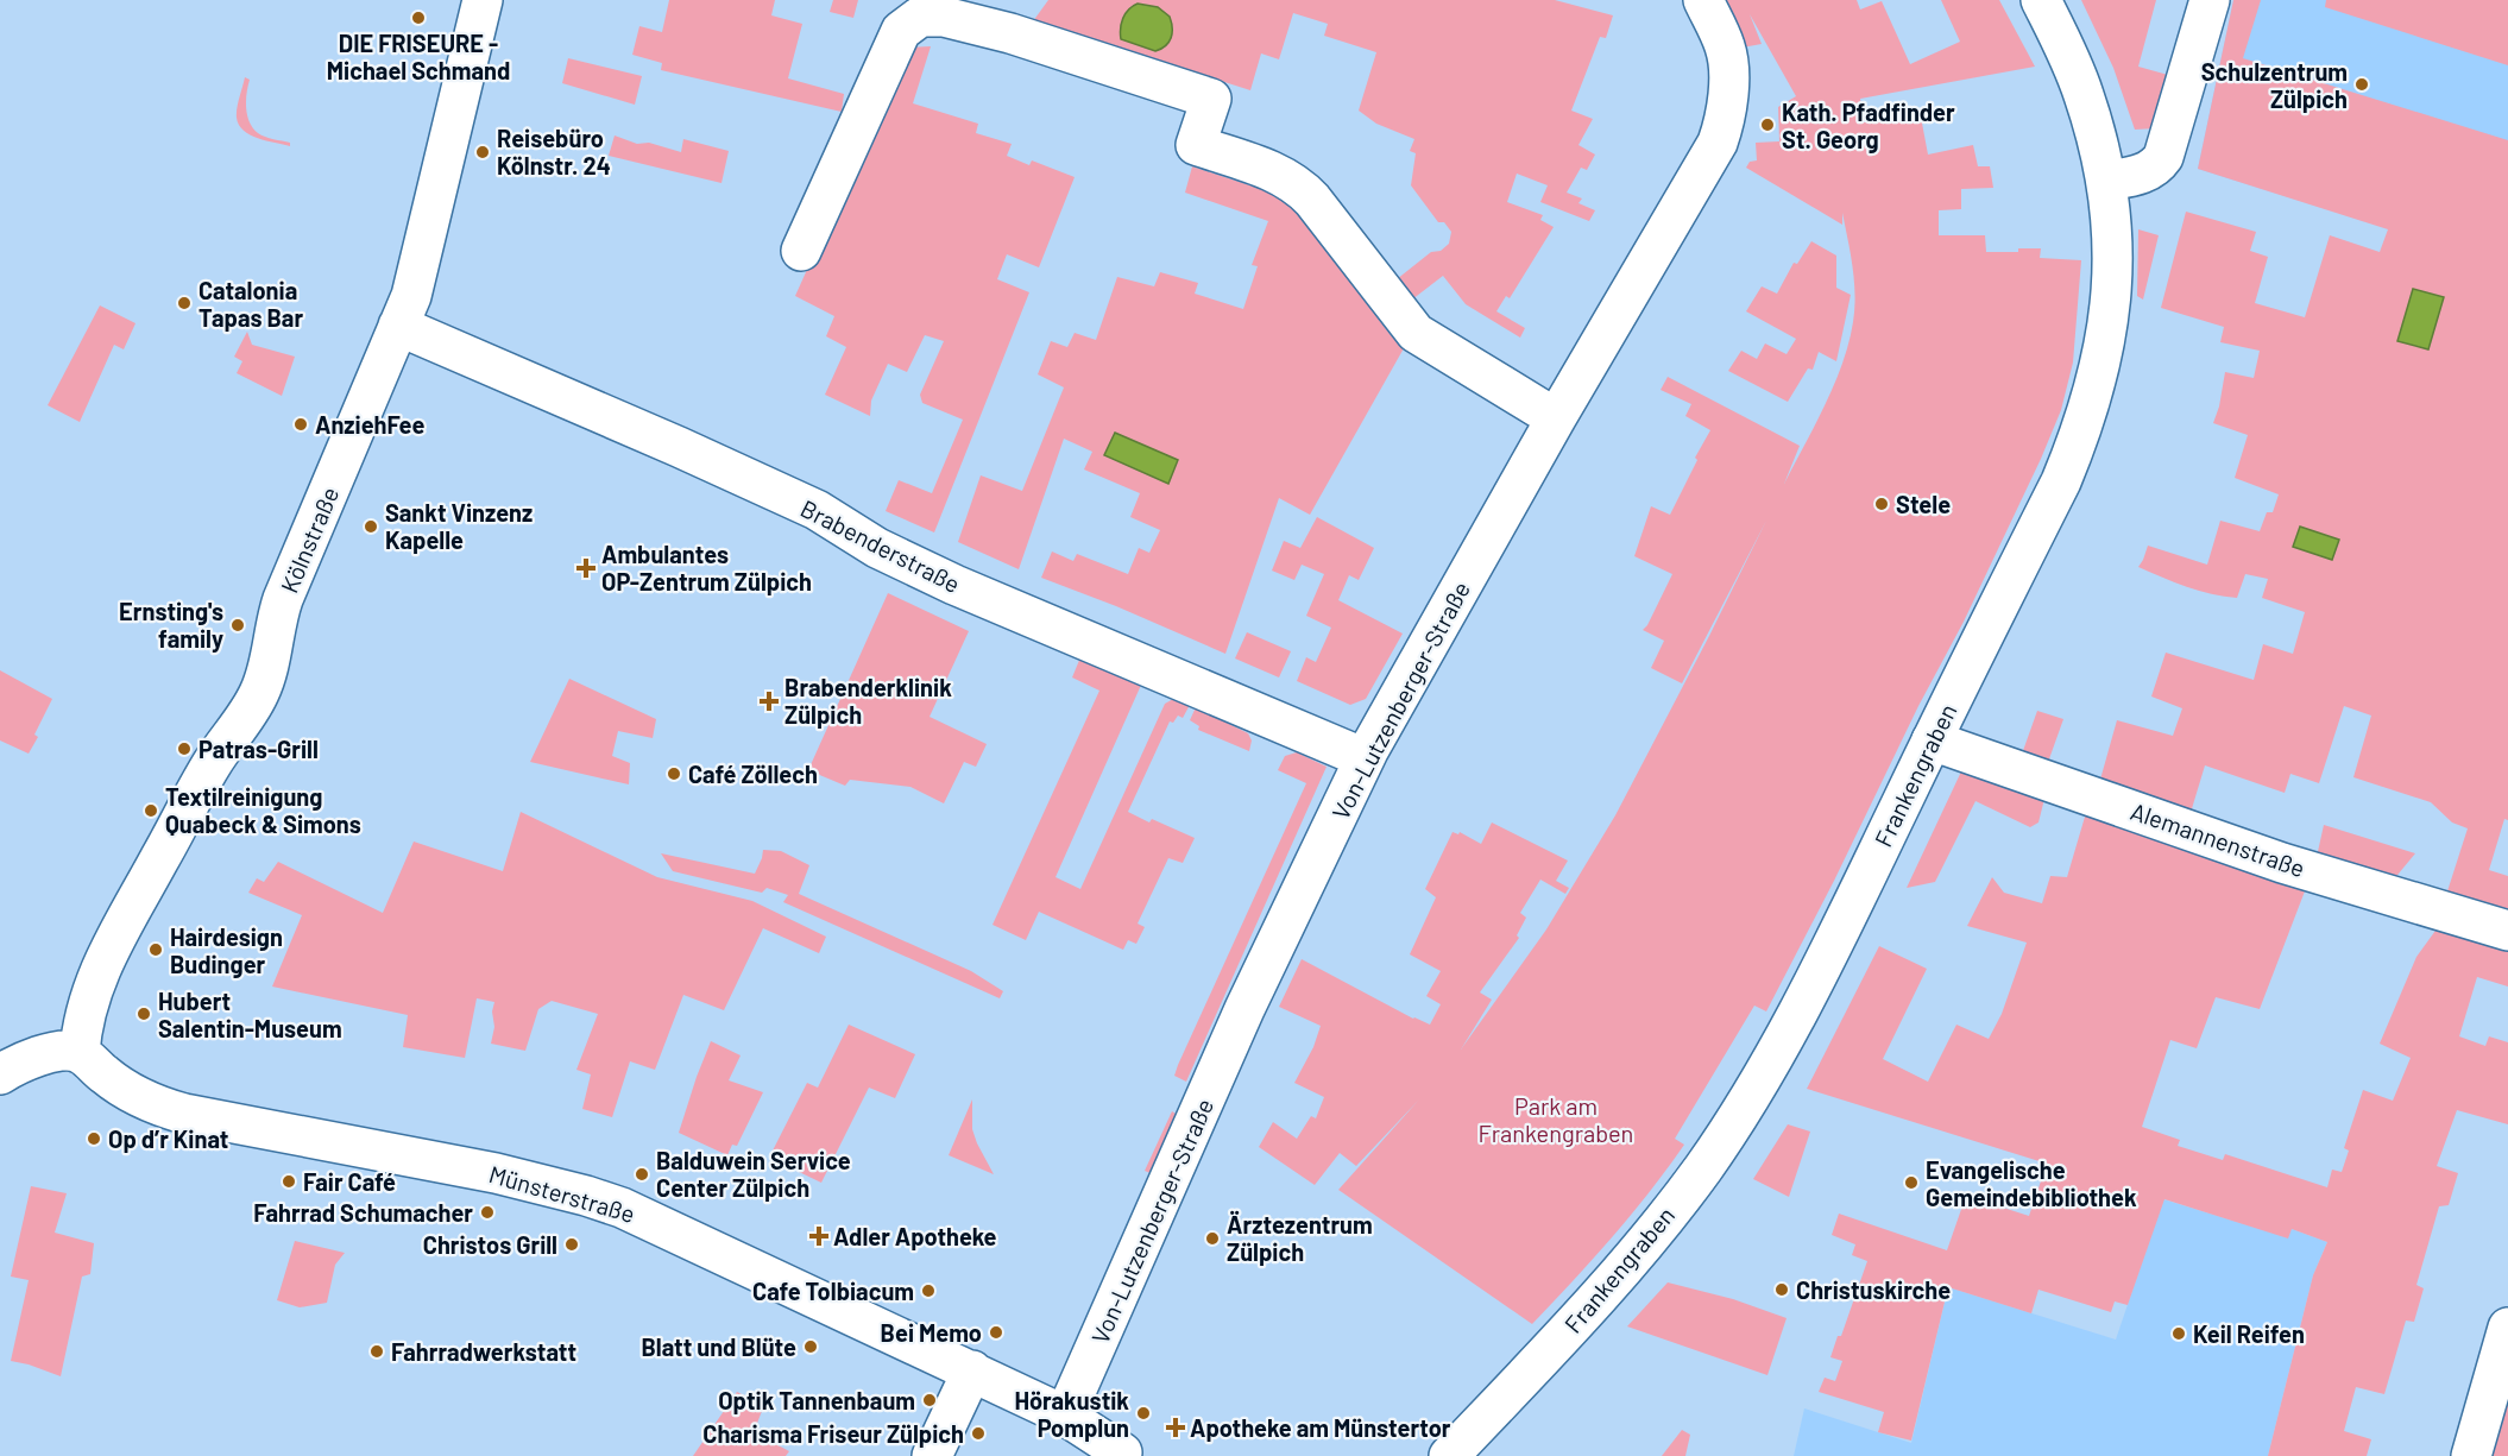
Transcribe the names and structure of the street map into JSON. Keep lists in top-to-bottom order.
{
  "streets": {
    "street": [
      "Kölnstraße",
      "Brabenderstraße",
      "Von-Lutzenberger-Straße",
      "Frankengraben",
      "Alemannenstraße",
      "Münsterstraße"
    ]
  },
  "crossings": [
    ["Kölnstraße", "Brabenderstraße"],
    ["Kölnstraße", "Münsterstraße"],
    ["Brabenderstraße", "Von-Lutzenberger-Straße"],
    ["Von-Lutzenberger-Straße", "Münsterstraße"],
    ["Frankengraben", "Alemannenstraße"]
  ],
  "parks": ["Park am Frankengraben"],
  "places": {
    "other": [
      "DIE FRISEURE - Michael Schmand",
      "Schulzentrum Zülpich",
      "Kath. Pfadfinder St. Georg",
      "Reisebüro Kölnstr. 24",
      "Catalonia Tapas Bar",
      "AnziehFee",
      "Stele",
      "Sankt Vinzenz Kapelle",
      "Ernsting's family",
      "Patras-Grill",
      "Café Zöllech",
      "Textilreinigung Quabeck & Simons",
      "Hairdesign Budinger",
      "Hubert Salentin-Museum",
      "Op d’r Kinat",
      "Balduwein Service Center Zülpich",
      "Fair Café",
      "Evangelische Gemeindebibliothek",
      "Fahrrad Schumacher",
      "Ärztezentrum Zülpich",
      "Christos Grill",
      "Christuskirche",
      "Cafe Tolbiacum",
      "Bei Memo",
      "Keil Reifen",
      "Blatt und Blüte",
      "Fahrradwerkstatt",
      "Optik Tannenbaum",
      "Hörakustik Pomplun",
      "Charisma Friseur Zülpich"
    ],
    "health": [
      "Ambulantes OP-Zentrum Zülpich",
      "Brabenderklinik Zülpich",
      "Adler Apotheke",
      "Apotheke am Münstertor"
    ]
  }
}
